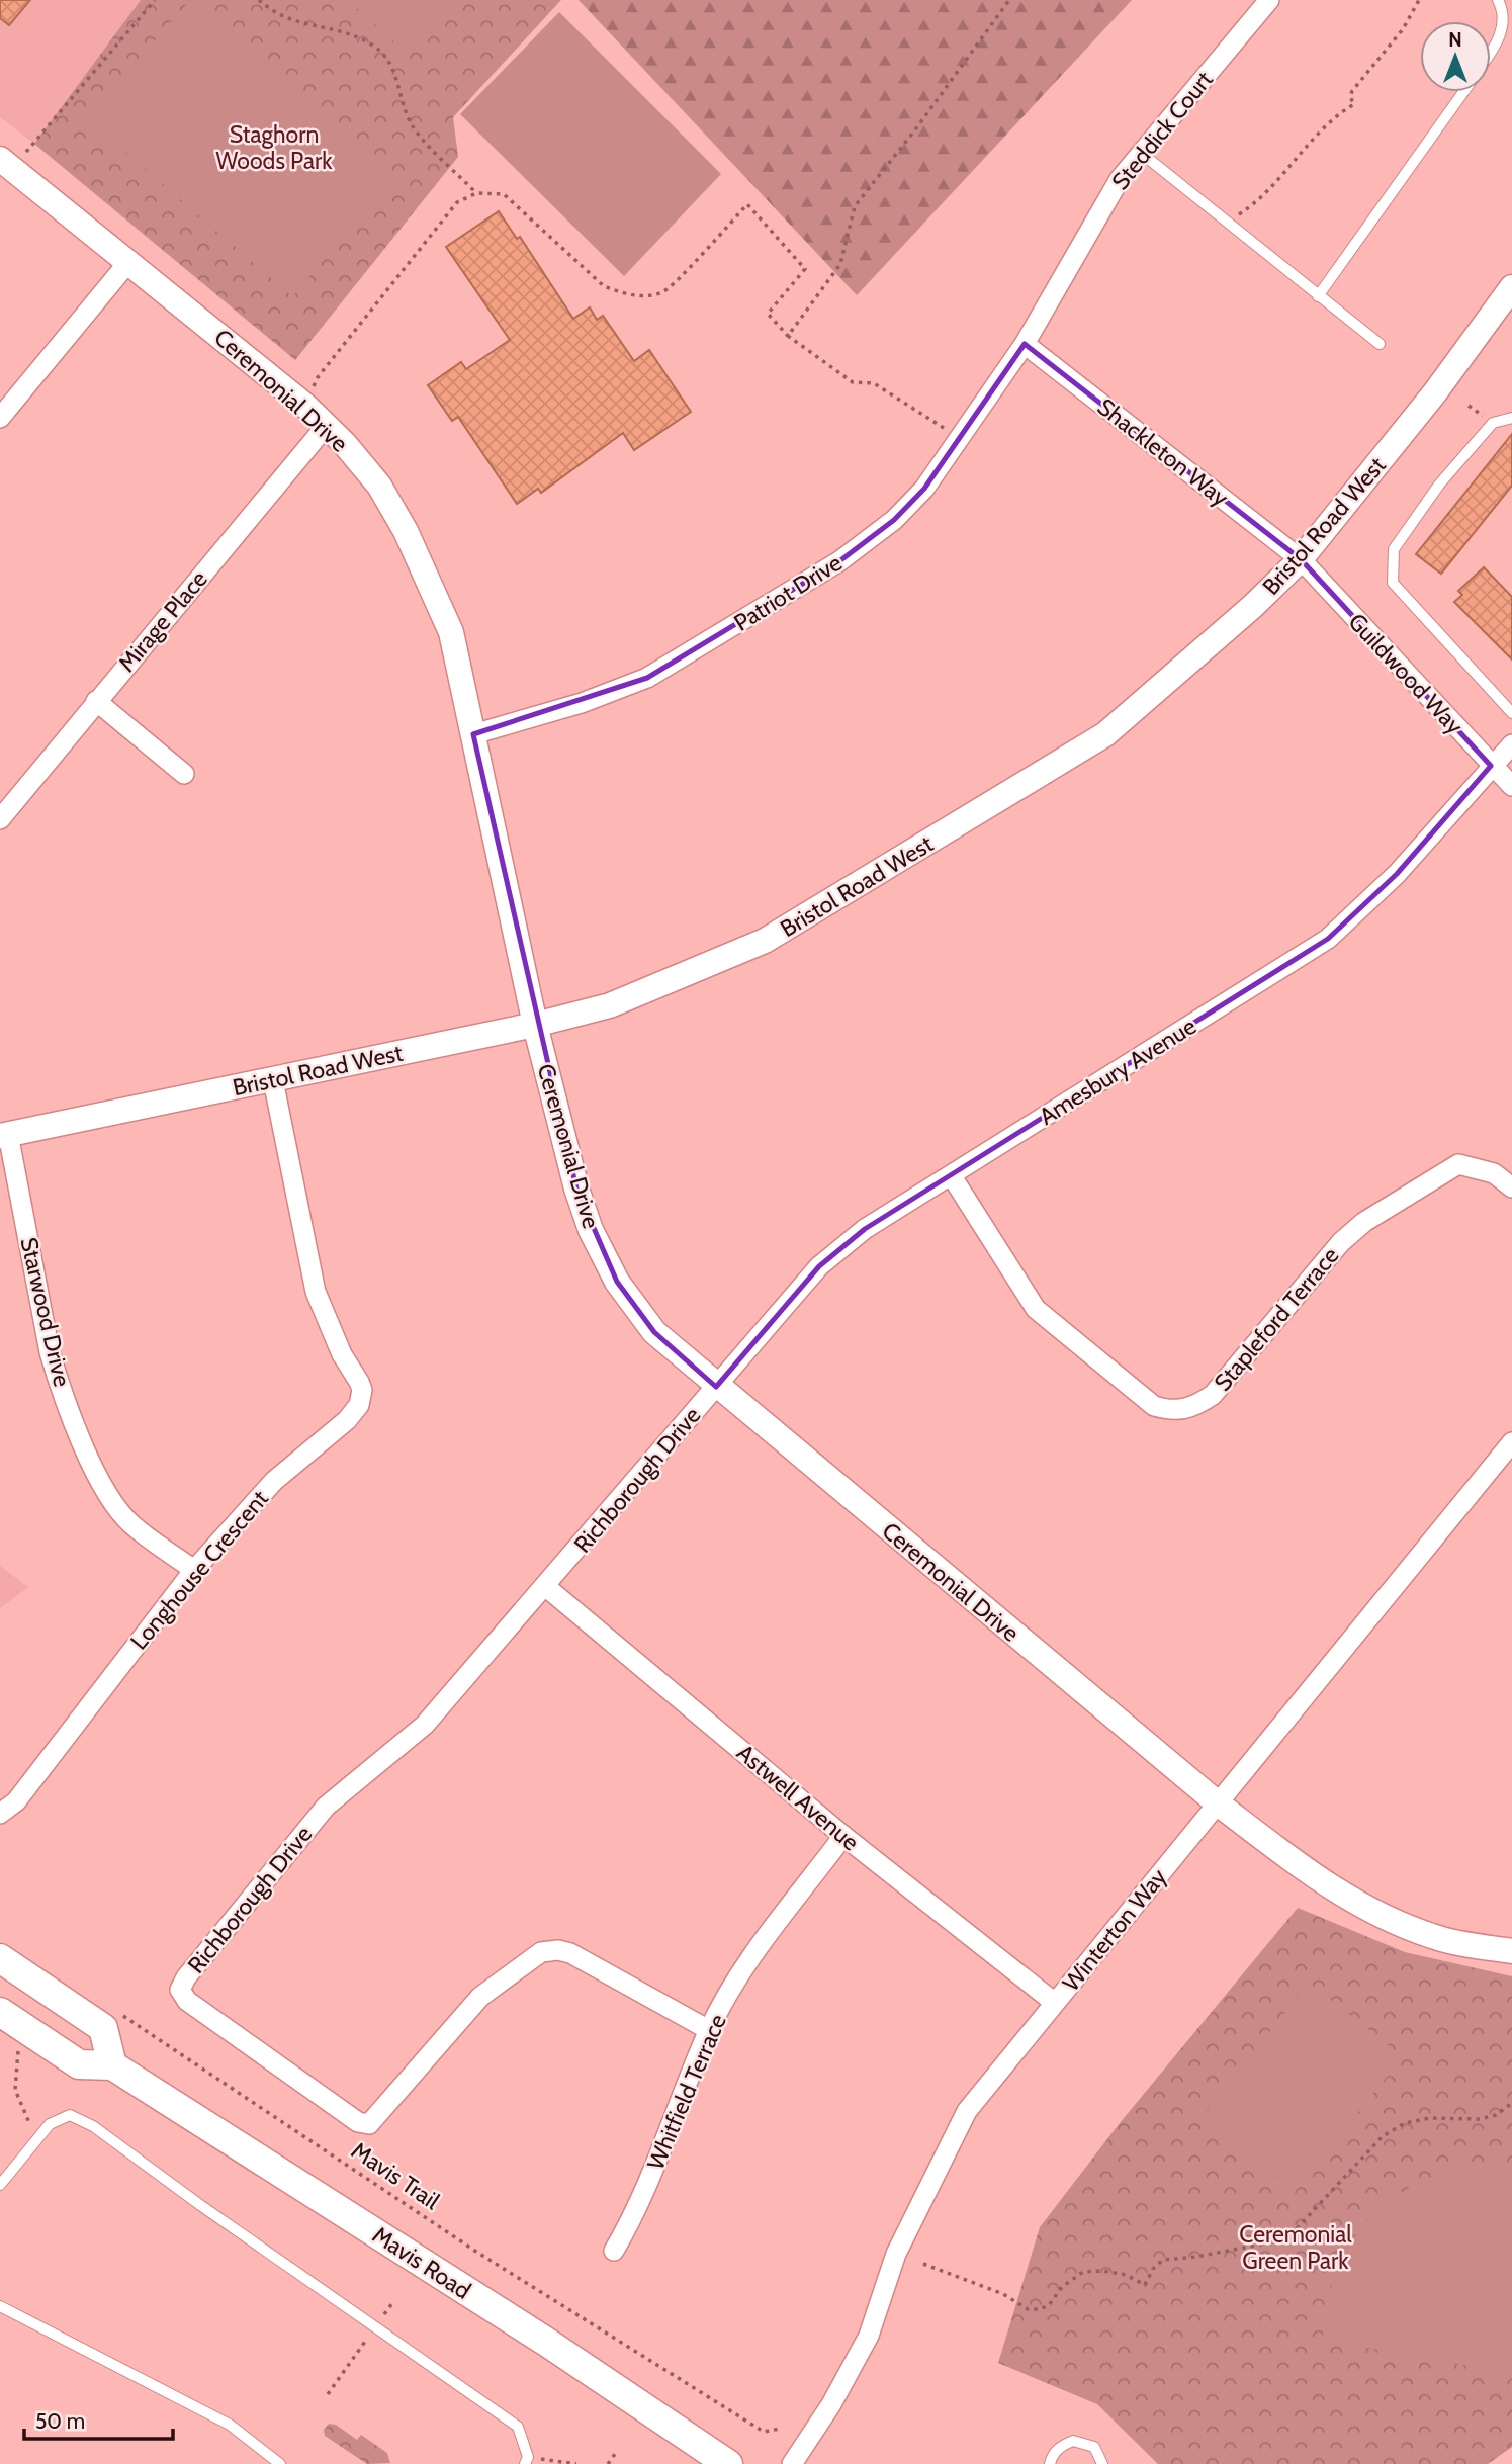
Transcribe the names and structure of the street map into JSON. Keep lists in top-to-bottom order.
{
  "streets": {
    "main road": ["Mavis Road"],
    "street": [
      "Steddick Court",
      "Ceremonial Drive",
      "Shackleton Way",
      "Bristol Road West",
      "Patriot Drive",
      "Mirage Place",
      "Guildwood Way",
      "Amesbury Avenue",
      "Starwood Drive",
      "Stapleford Terrace",
      "Richborough Drive",
      "Longhouse Crescent",
      "Astwell Avenue",
      "Winterton Way",
      "Whitfield Terrace"
    ],
    "path": ["Mavis Trail"]
  },
  "crossings": [
    ["Steddick Court", "Shackleton Way"],
    ["Steddick Court", "Patriot Drive"],
    ["Ceremonial Drive", "Bristol Road West"],
    ["Ceremonial Drive", "Patriot Drive"],
    ["Ceremonial Drive", "Mirage Place"],
    ["Ceremonial Drive", "Amesbury Avenue"],
    ["Ceremonial Drive", "Richborough Drive"],
    ["Ceremonial Drive", "Winterton Way"],
    ["Shackleton Way", "Bristol Road West"],
    ["Shackleton Way", "Patriot Drive"],
    ["Shackleton Way", "Guildwood Way"],
    ["Bristol Road West", "Guildwood Way"],
    ["Bristol Road West", "Starwood Drive"],
    ["Bristol Road West", "Longhouse Crescent"],
    ["Guildwood Way", "Amesbury Avenue"],
    ["Amesbury Avenue", "Stapleford Terrace"],
    ["Amesbury Avenue", "Richborough Drive"],
    ["Starwood Drive", "Longhouse Crescent"],
    ["Richborough Drive", "Astwell Avenue"],
    ["Richborough Drive", "Whitfield Terrace"],
    ["Astwell Avenue", "Winterton Way"],
    ["Astwell Avenue", "Whitfield Terrace"]
  ],
  "parks": ["Staghorn Woods Park", "Ceremonial Green Park"],
  "scale_bar": "50 m",
  "north": "top"
}
